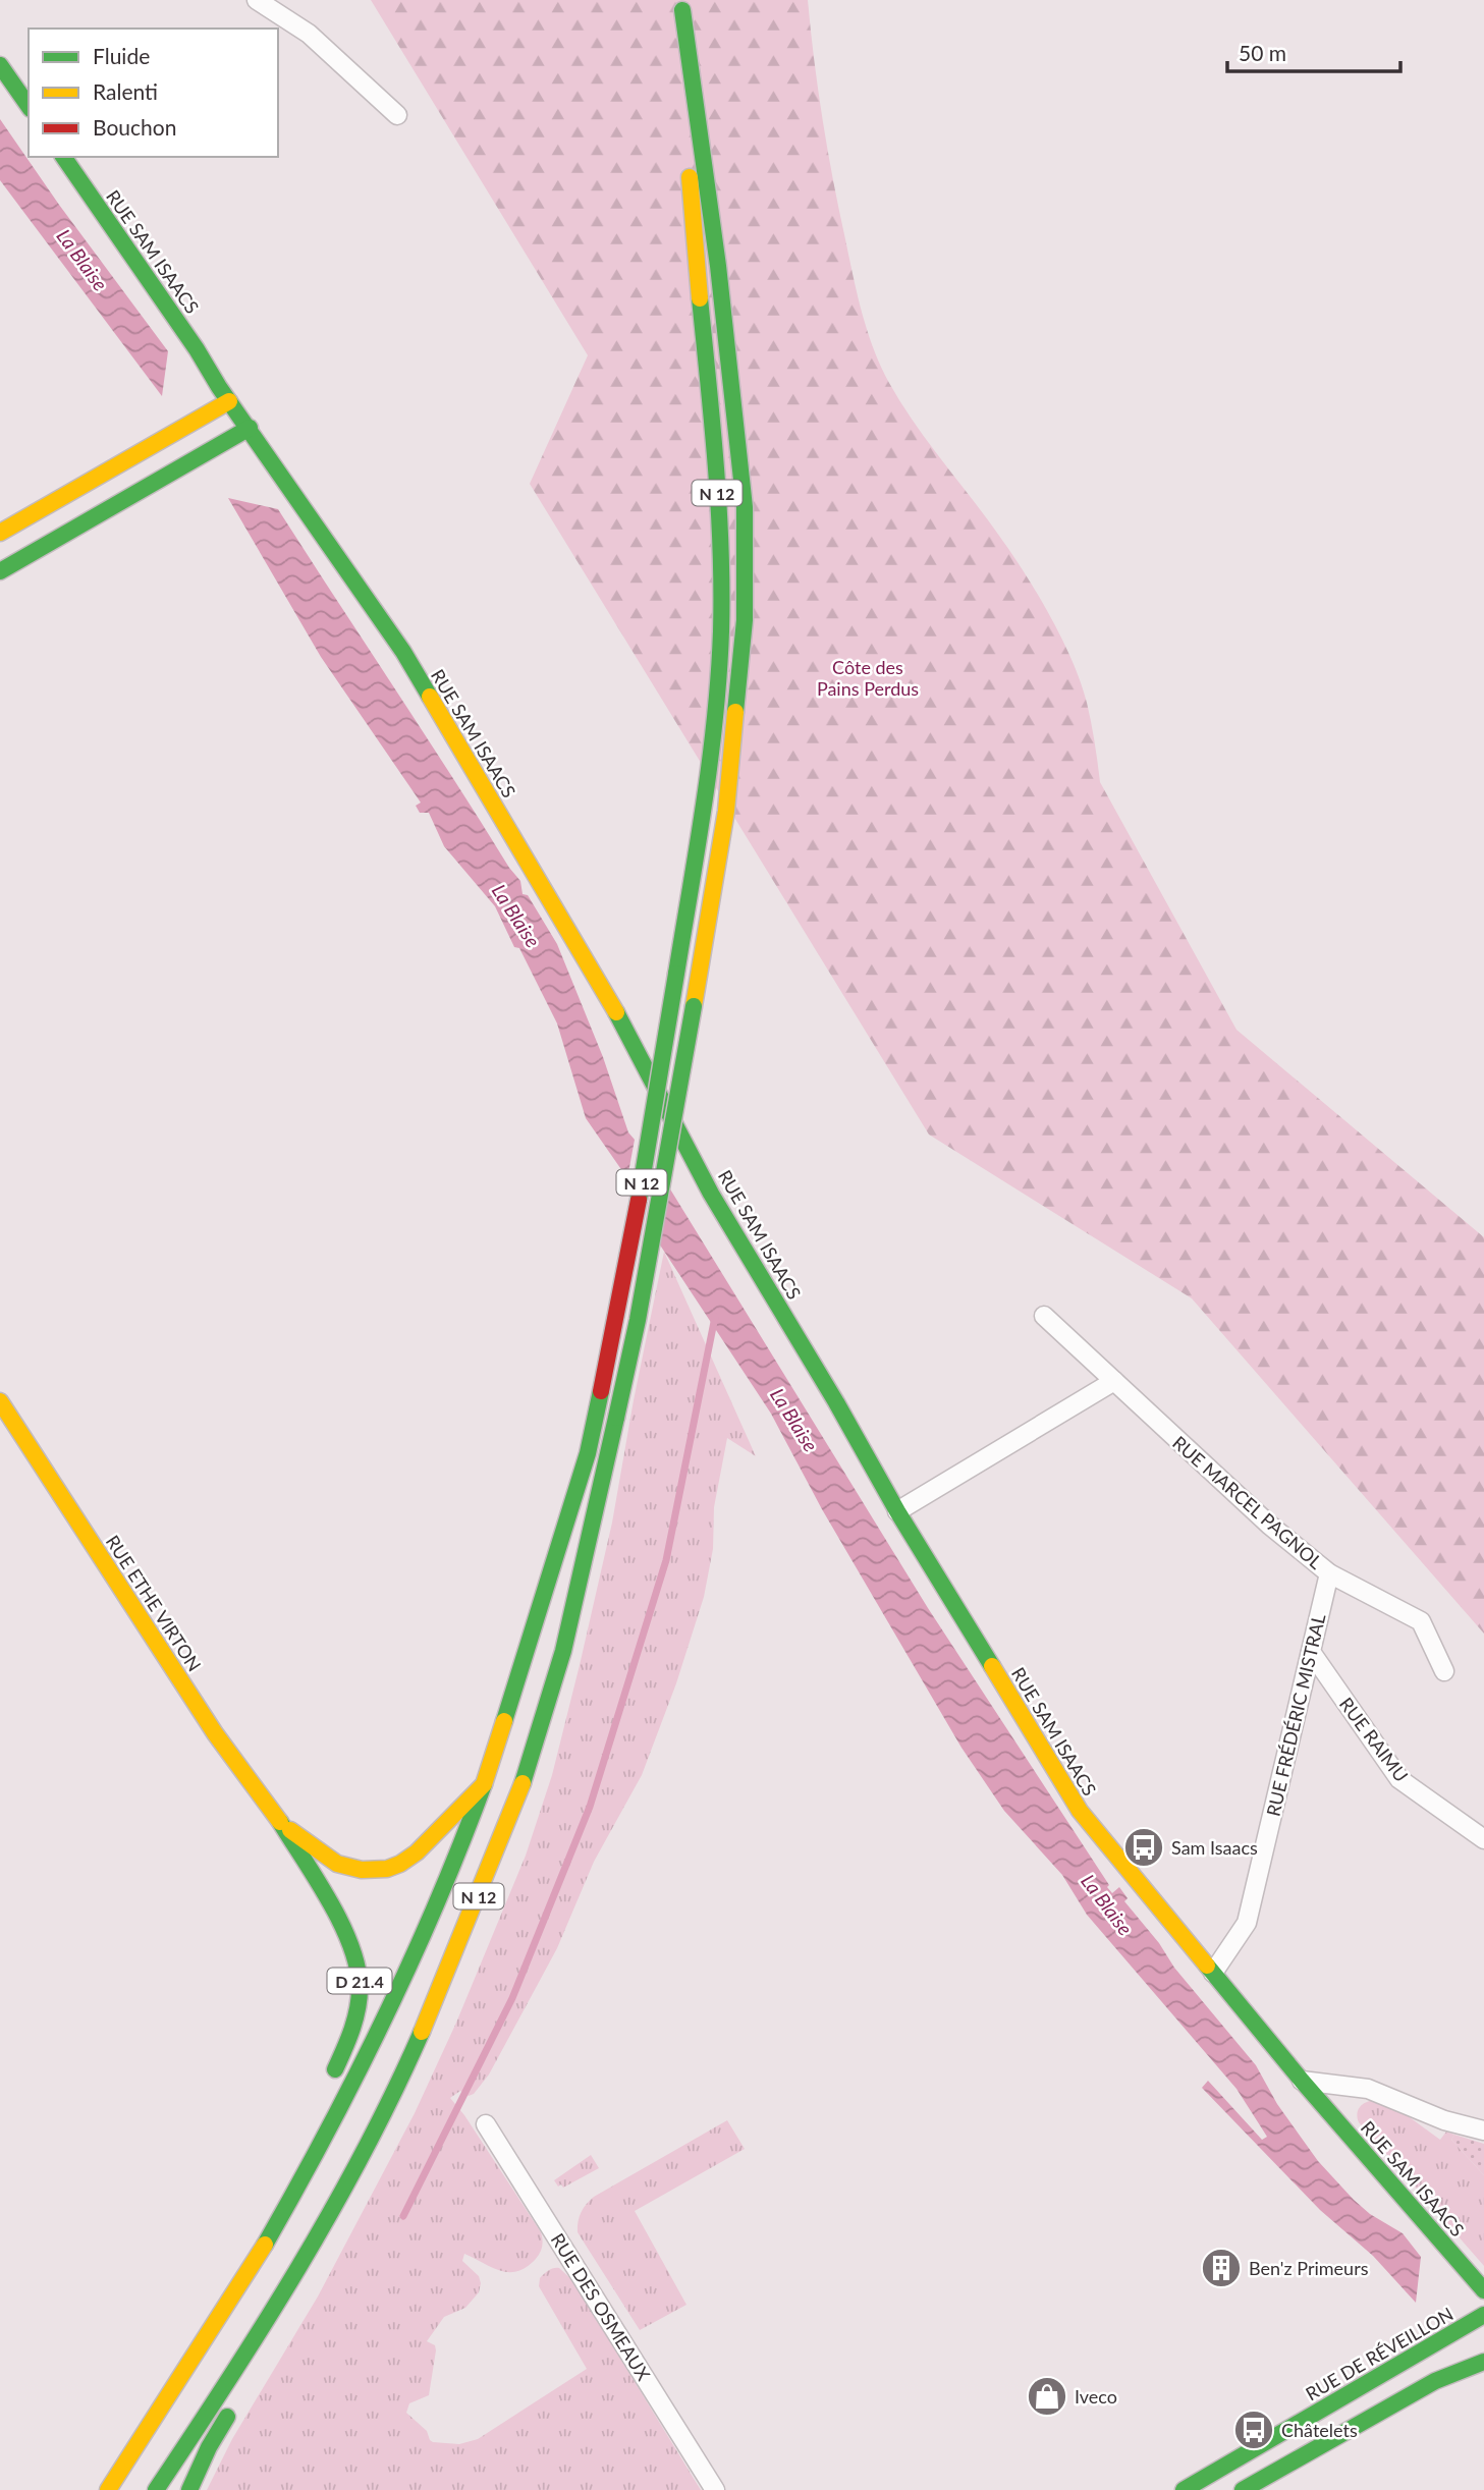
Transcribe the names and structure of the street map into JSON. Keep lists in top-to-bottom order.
{
  "streets": {
    "main road": [
      "RUE SAM ISAACS",
      "N 12",
      "RUE ETHE VIRTON",
      "D 21.4",
      "RUE DE RÉVEILLON"
    ],
    "street": [
      "RUE MARCEL PAGNOL",
      "RUE FRÉDÉRIC MISTRAL",
      "RUE RAIMU",
      "RUE DES OSMEAUX"
    ]
  },
  "crossings": [
    ["RUE SAM ISAACS", "RUE FRÉDÉRIC MISTRAL"],
    ["N 12", "D 21.4"],
    ["RUE MARCEL PAGNOL", "RUE FRÉDÉRIC MISTRAL"],
    ["RUE ETHE VIRTON", "D 21.4"],
    ["RUE FRÉDÉRIC MISTRAL", "RUE RAIMU"]
  ],
  "water": ["La Blaise"],
  "parks": ["Côte des Pains Perdus"],
  "places": {
    "bus stop": ["Sam Isaacs", "Châtelets"],
    "building": ["Ben'z Primeurs"],
    "shop": ["Iveco"]
  },
  "legend": ["Fluide", "Ralenti", "Bouchon"],
  "scale_bar": "50 m"
}
